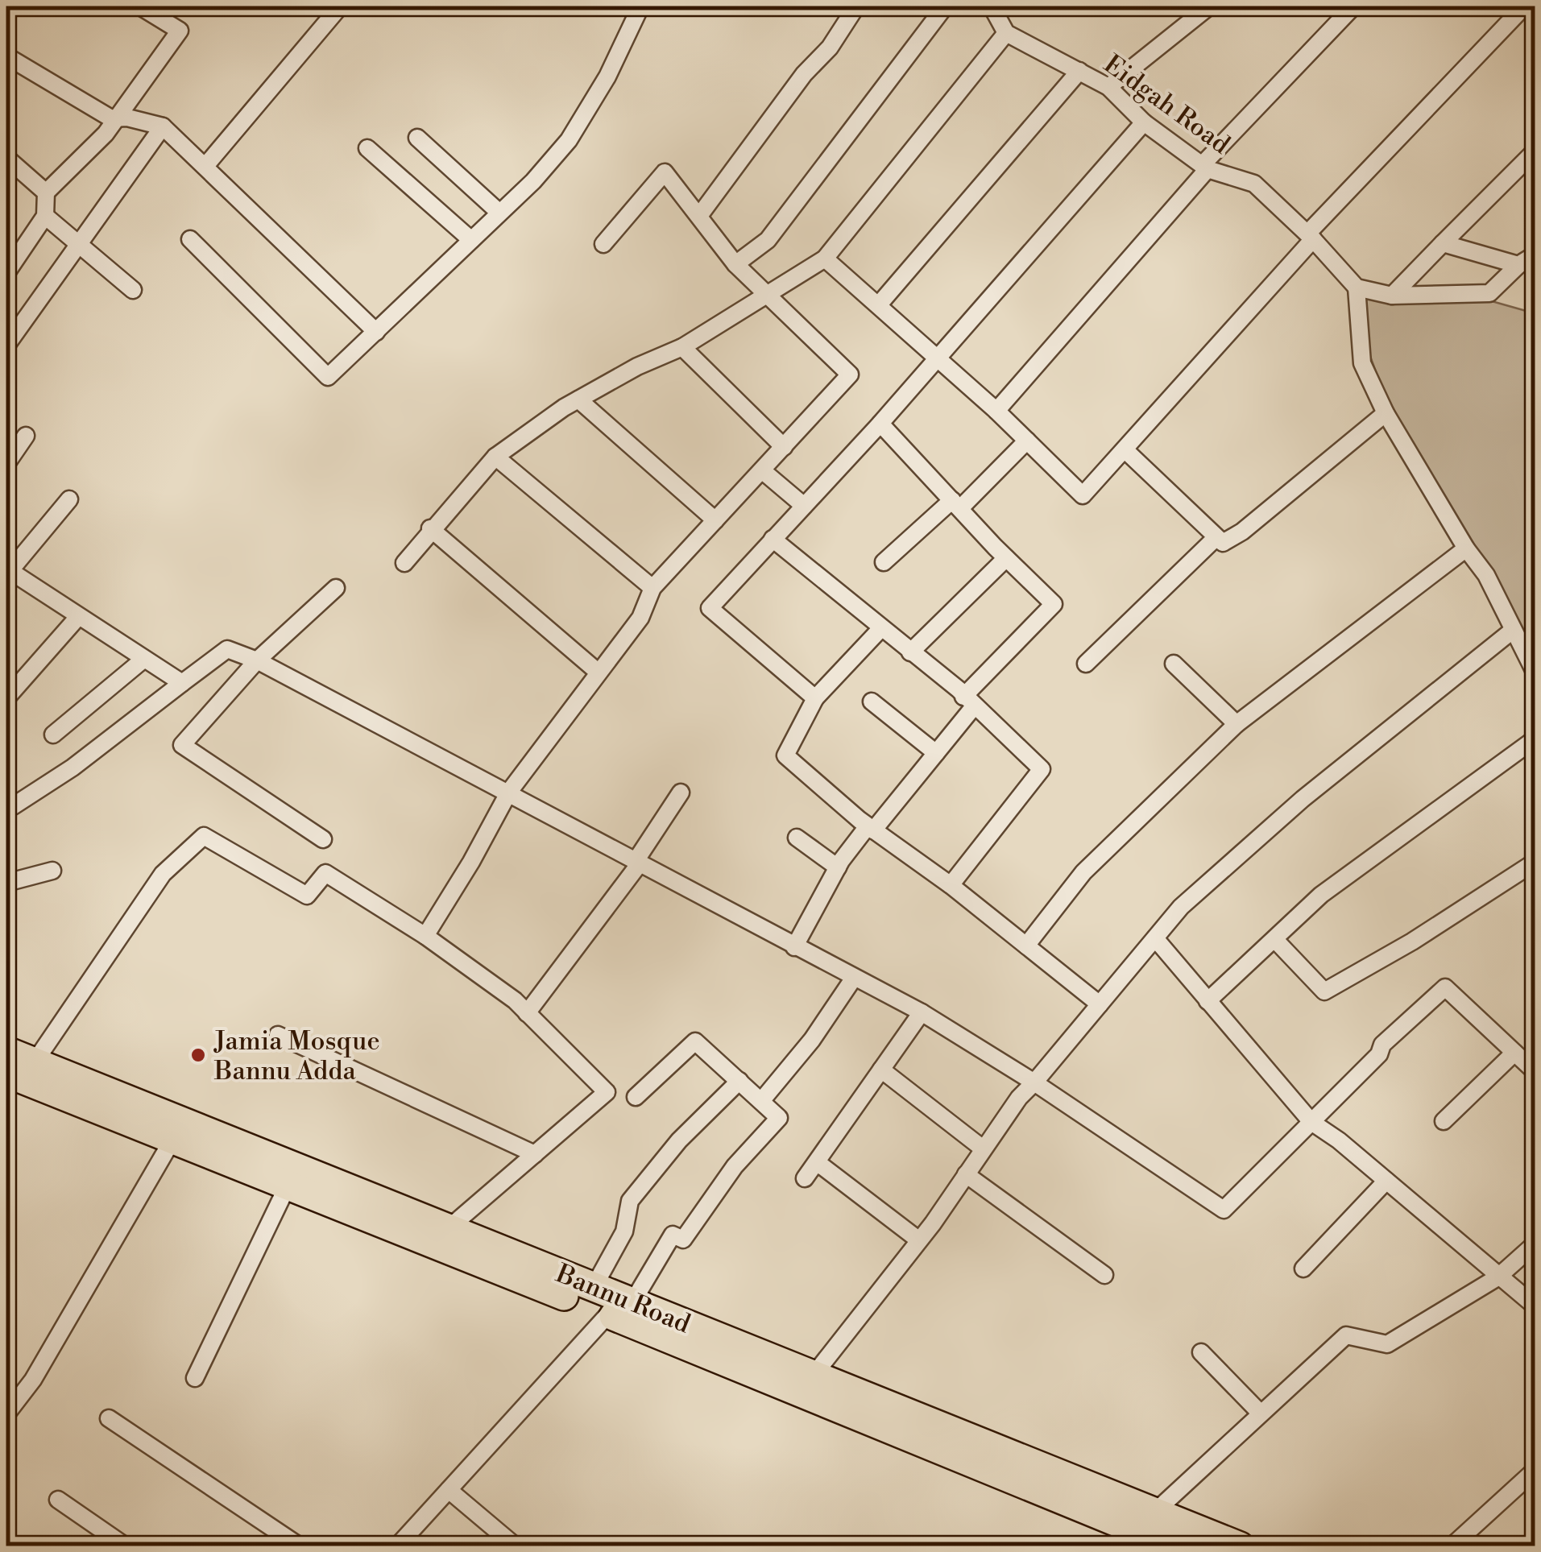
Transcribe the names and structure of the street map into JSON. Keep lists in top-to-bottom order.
{
  "streets": {
    "highway": ["Bannu Road"],
    "street": ["Eidgah Road"]
  },
  "places": ["Jamia Mosque Bannu Adda"]
}
